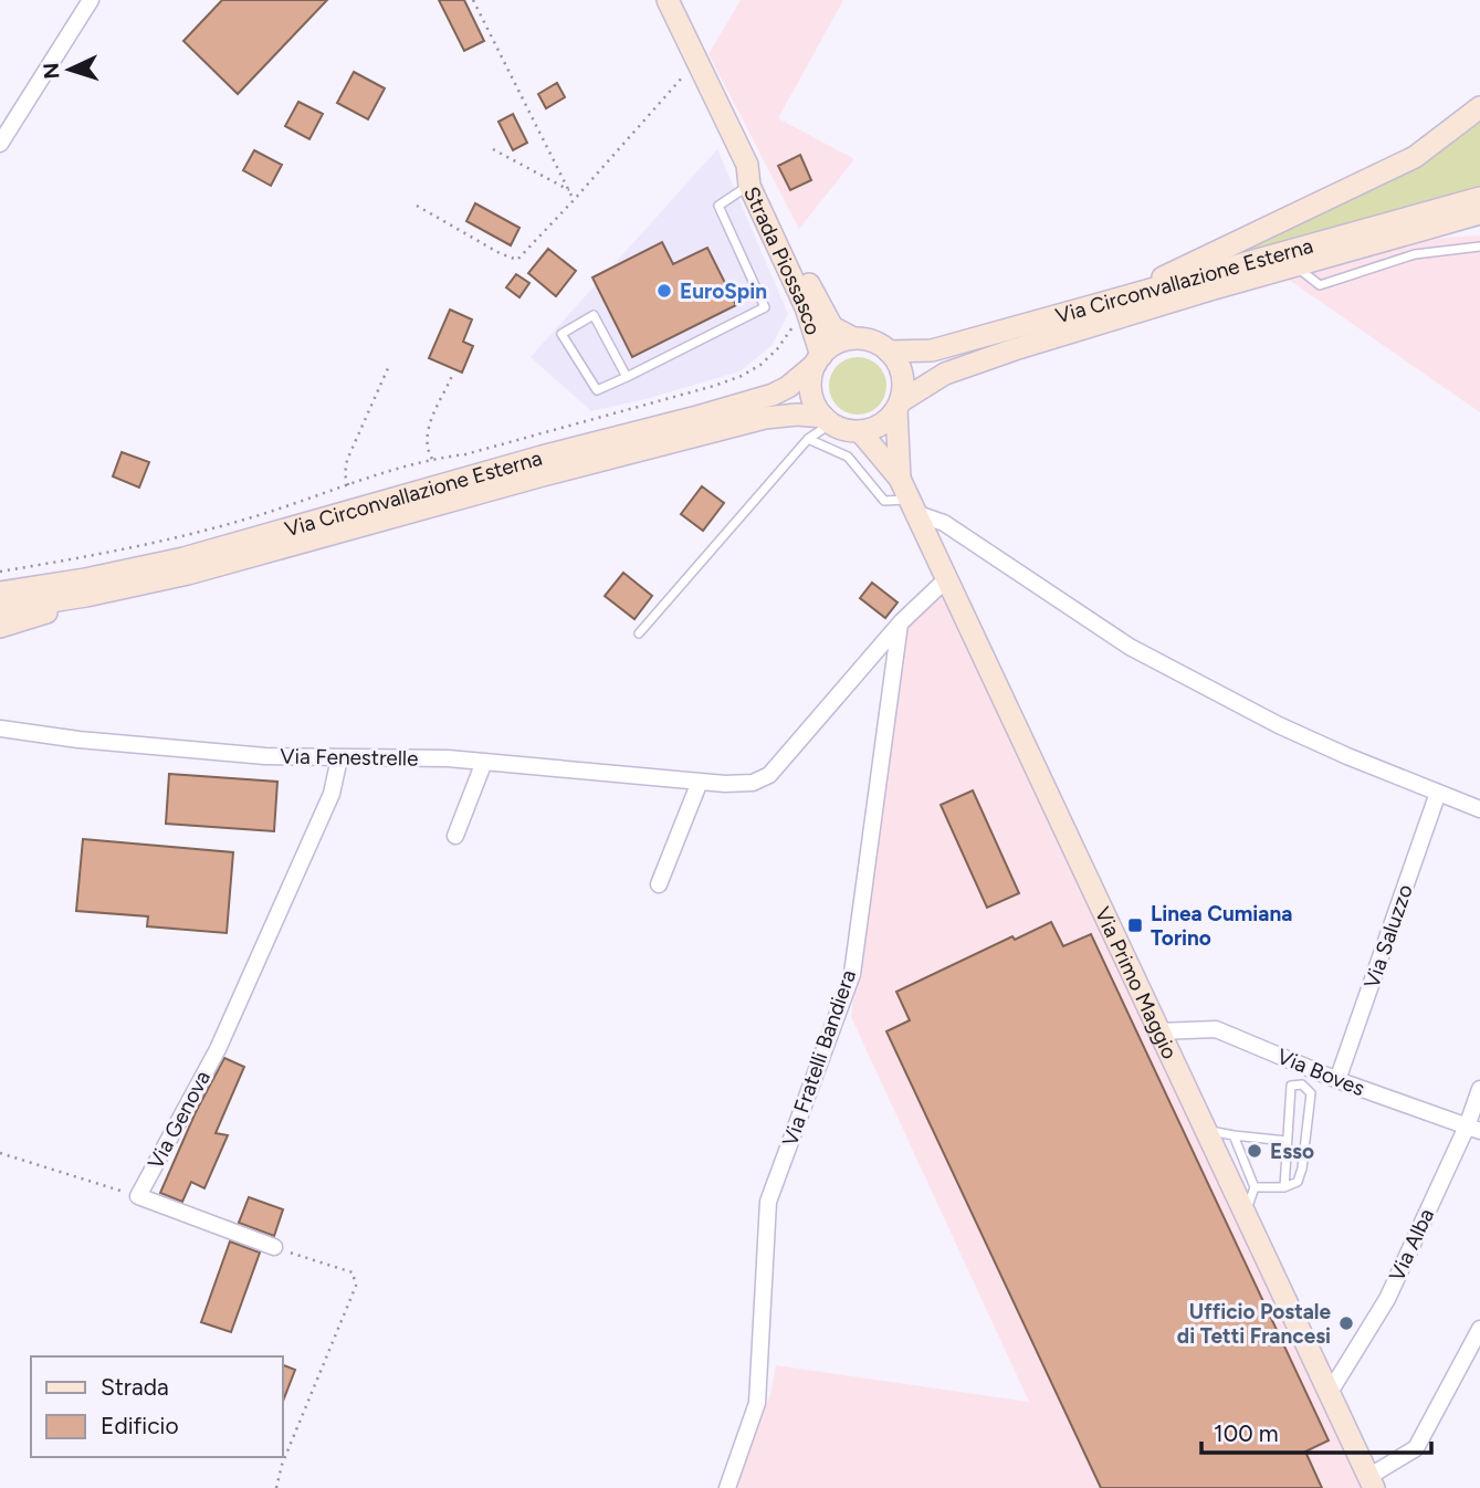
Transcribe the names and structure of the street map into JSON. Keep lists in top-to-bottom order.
{
  "streets": {
    "main road": ["Strada Piossasco", "Via Circonvallazione Esterna", "Via Primo Maggio"],
    "street": [
      "Via Fenestrelle",
      "Via Saluzzo",
      "Via Fratelli Bandiera",
      "Via Boves",
      "Via Genova",
      "Via Alba"
    ]
  },
  "crossings": [
    ["Strada Piossasco", "Via Circonvallazione Esterna"],
    ["Strada Piossasco", "Via Primo Maggio"],
    ["Via Circonvallazione Esterna", "Via Primo Maggio"],
    ["Via Fenestrelle", "Via Primo Maggio"],
    ["Via Fenestrelle", "Via Fratelli Bandiera"],
    ["Via Fenestrelle", "Via Genova"],
    ["Via Saluzzo", "Via Boves"],
    ["Via Primo Maggio", "Via Boves"],
    ["Via Primo Maggio", "Via Alba"],
    ["Via Boves", "Via Alba"]
  ],
  "places": {
    "other": ["EuroSpin", "Esso", "Ufficio Postale di Tetti Francesi"],
    "transit": ["Linea Cumiana Torino"]
  },
  "legend": ["Strada", "Edificio"],
  "scale_bar": "100 m",
  "north": "left"
}
